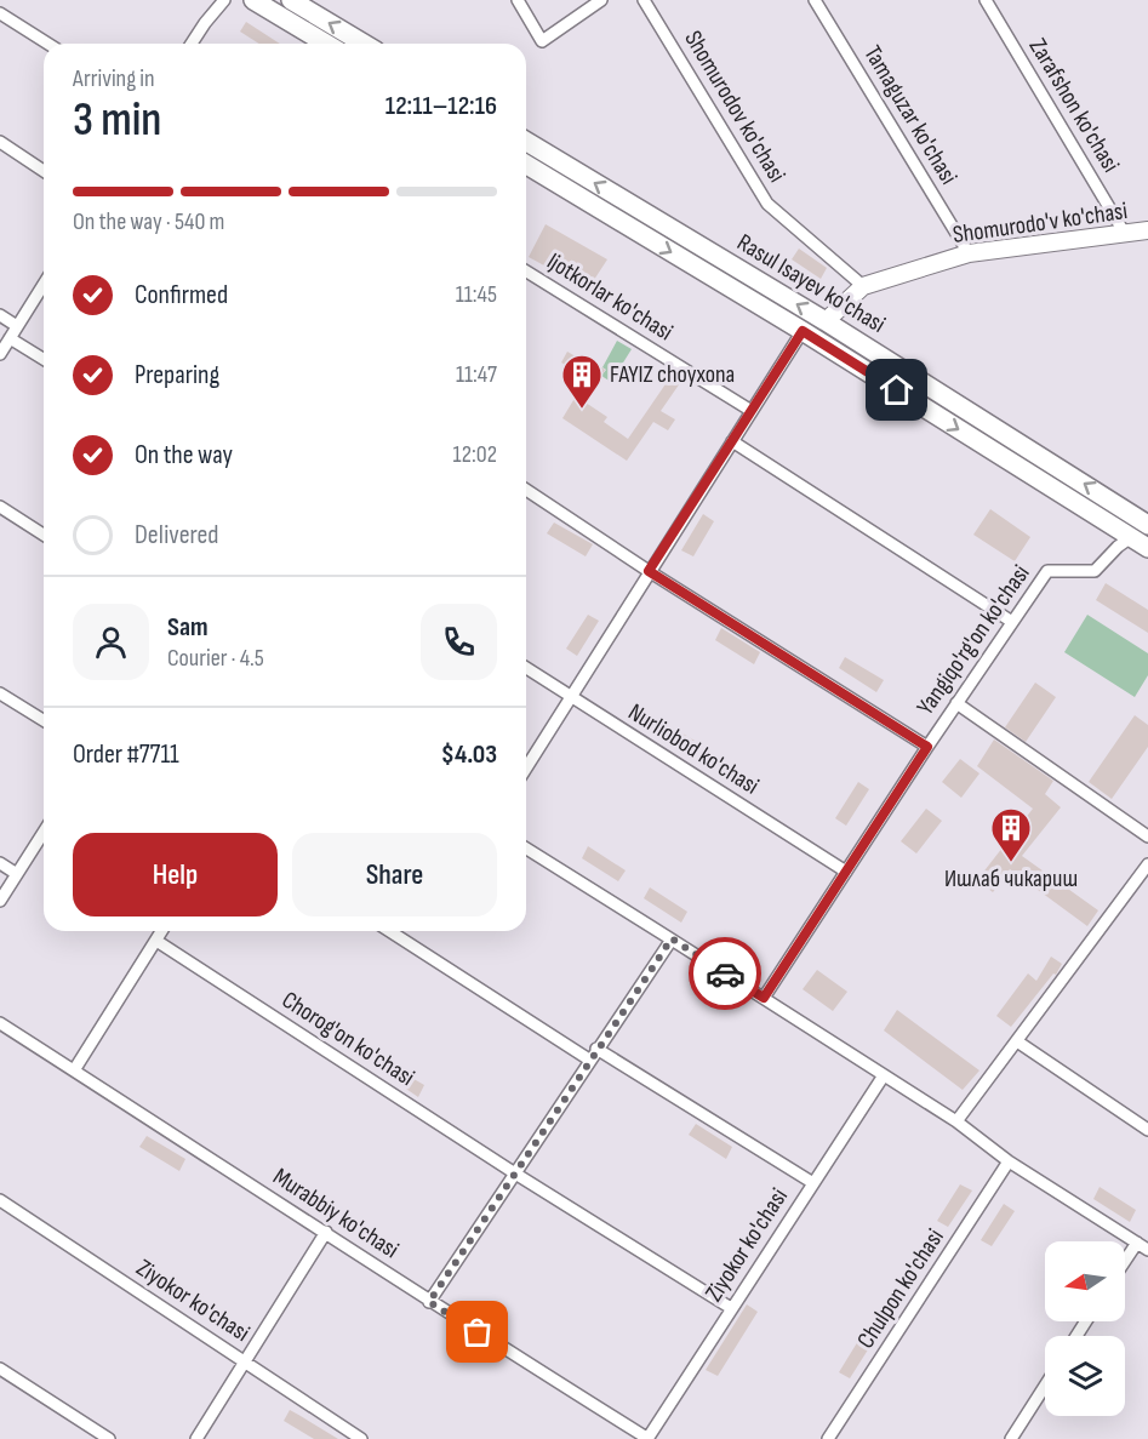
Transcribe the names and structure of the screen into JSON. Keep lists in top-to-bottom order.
{
  "streets": {
    "main road": ["Rasul Isayev ko'chasi"],
    "street": [
      "Zarafshon ko'chasi",
      "Shomurodov ko'chasi",
      "Tamaguzar ko'chasi",
      "Shomurodo'v ko'chasi",
      "Ijotkorlar ko'chasi",
      "Yangiqo'rg'on ko'chasi",
      "Nurliobod ko'chasi",
      "Chorog'on ko'chasi",
      "Murabbiy ko'chasi",
      "Ziyokor ko'chasi",
      "Chulpon ko'chasi"
    ]
  },
  "crossings": [
    ["Zarafshon ko'chasi", "Shomurodo'v ko'chasi"],
    ["Shomurodov ko'chasi", "Shomurodo'v ko'chasi"],
    ["Tamaguzar ko'chasi", "Shomurodo'v ko'chasi"],
    ["Shomurodo'v ko'chasi", "Rasul Isayev ko'chasi"],
    ["Rasul Isayev ko'chasi", "Yangiqo'rg'on ko'chasi"],
    ["Yangiqo'rg'on ko'chasi", "Nurliobod ko'chasi"],
    ["Chorog'on ko'chasi", "Ziyokor ko'chasi"],
    ["Murabbiy ko'chasi", "Ziyokor ko'chasi"]
  ],
  "places": {
    "building": ["FAYIZ choyxona", "Ишлаб чикариш"]
  },
  "north": "left",
  "page": {
    "heading": ["3 min", "Arriving in", "12:11–12:16"],
    "panel": [
      "Sam",
      "Courier · 4.5",
      "Order #7711",
      "$4.03"
    ],
    "bar": "On the way · 540 m",
    "list": [
      ["Confirmed", "11:45"],
      ["Preparing", "11:47"],
      ["On the way", "12:02"],
      "Delivered"
    ],
    "buttons": ["Help", "Share"]
  }
}
